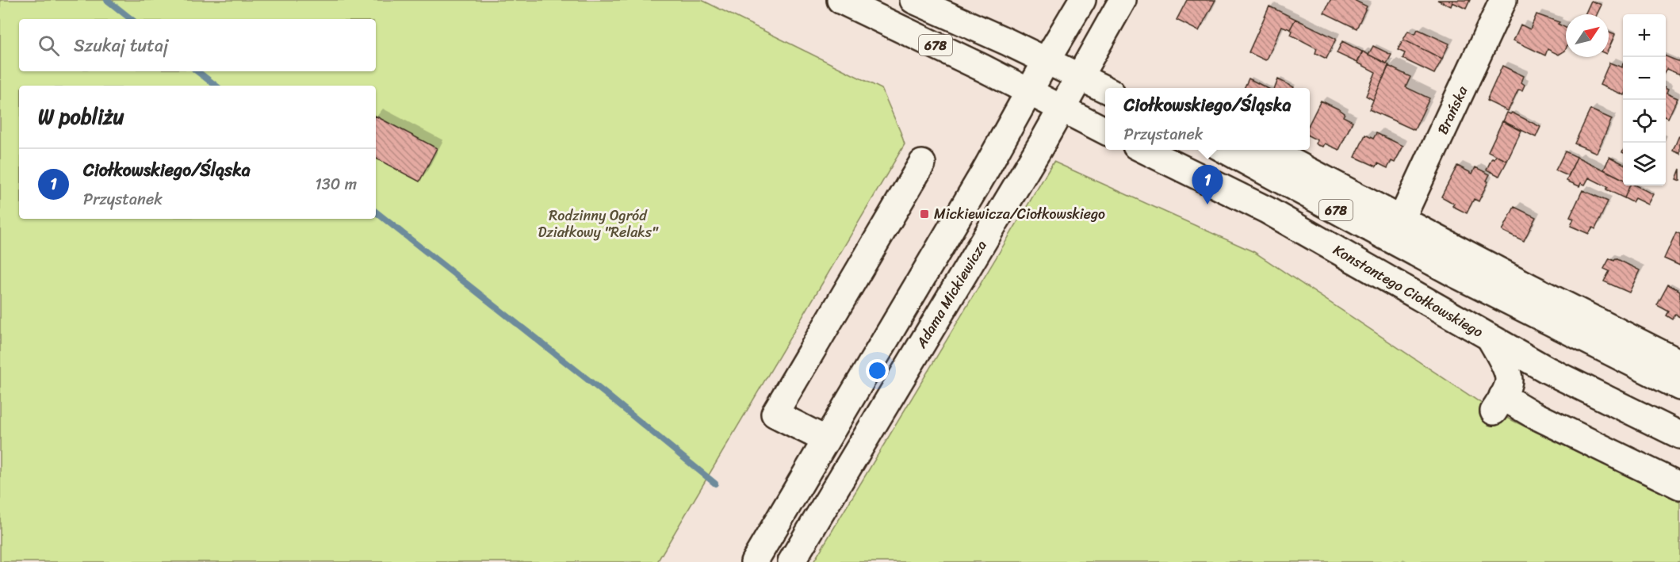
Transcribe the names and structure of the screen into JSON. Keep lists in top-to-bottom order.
{
  "streets": {
    "street": [
      "678",
      "Brańska",
      "Konstantego Ciołkowskiego",
      "Adama Mickiewicza"
    ]
  },
  "crossings": [
    ["678", "Adama Mickiewicza"]
  ],
  "parks": ["Rodzinny Ogród Działkowy \"Relaks\""],
  "places": {
    "transit": ["Mickiewicza/Ciołkowskiego"]
  },
  "north": "top right",
  "page": {
    "map_buttons": ["+", "−"],
    "search": "Szukaj tutaj",
    "heading": "W pobliżu",
    "popup": ["Ciołkowskiego/Śląska", "Przystanek"],
    "list": [
      {
        "mark": "1",
        "name": "Ciołkowskiego/Śląska",
        "note": "Przystanek",
        "value": "130 m"
      }
    ],
    "pins": "1"
  }
}
